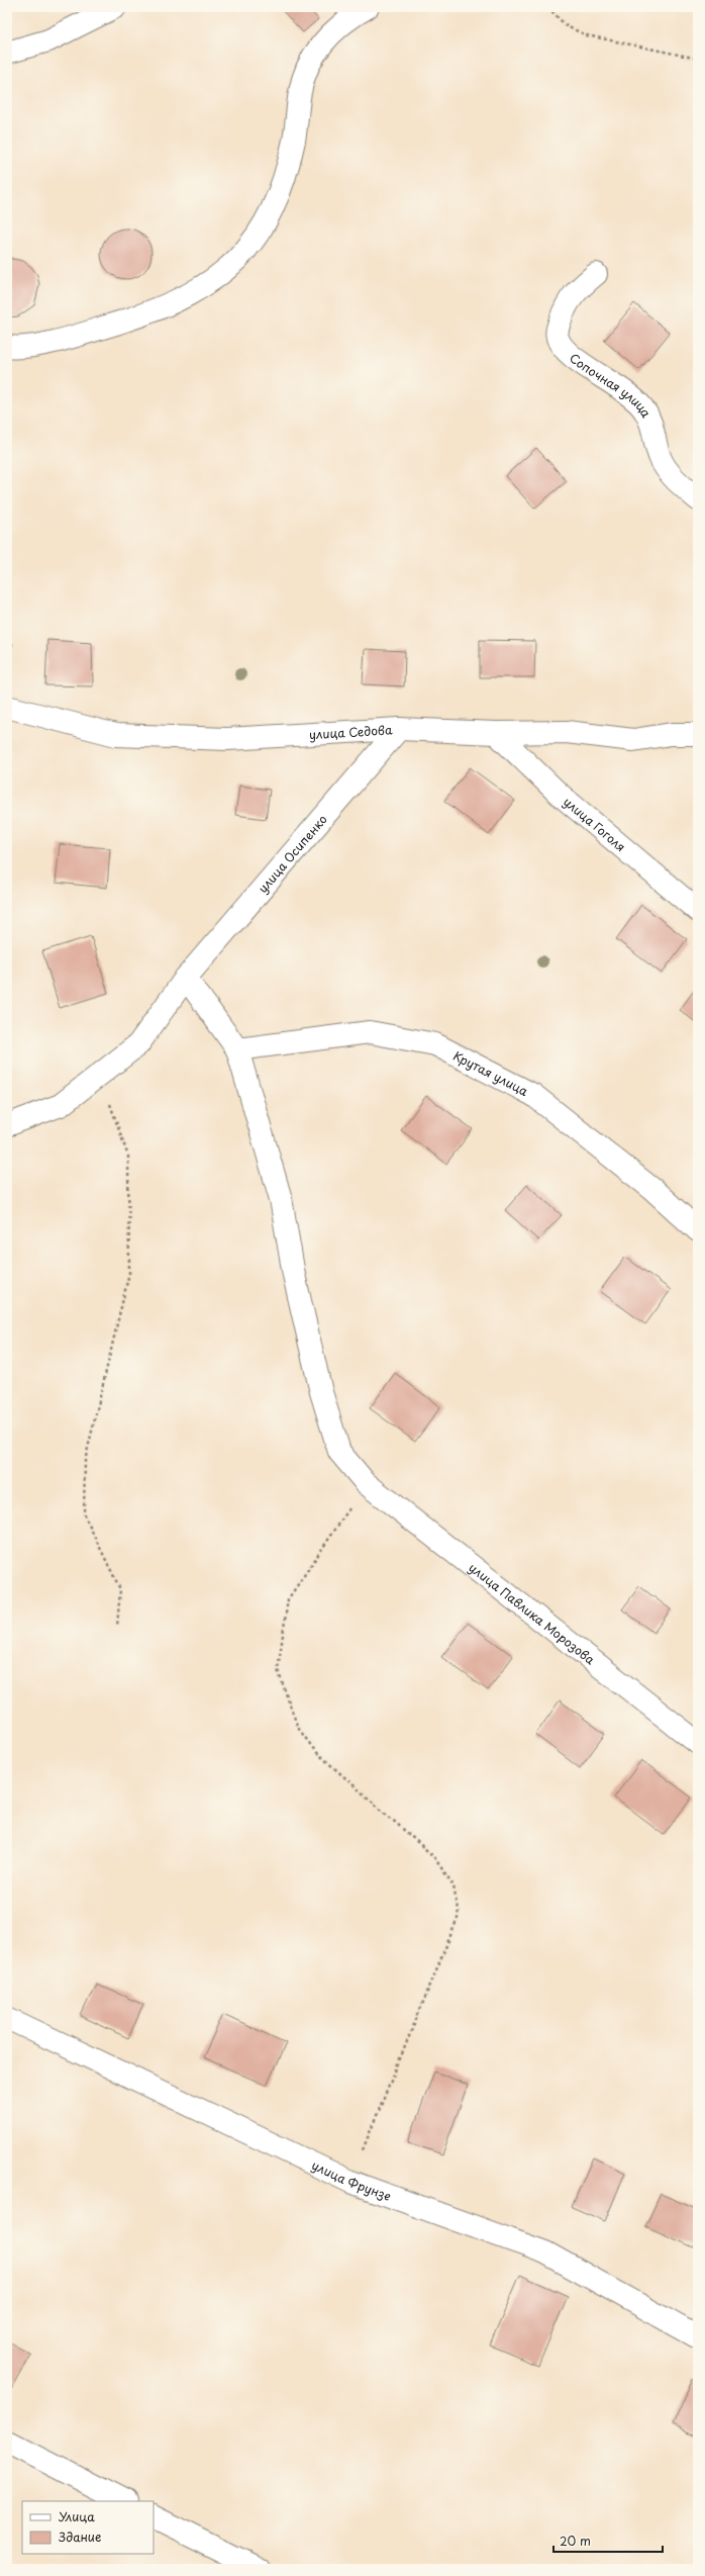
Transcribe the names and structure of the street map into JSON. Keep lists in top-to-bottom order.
{
  "streets": {
    "street": [
      "Сопочная улица",
      "улица Седова",
      "улица Гоголя",
      "улица Осипенко",
      "Крутая улица",
      "улица Павлика Морозова",
      "улица Фрунзе"
    ]
  },
  "crossings": [
    ["улица Седова", "улица Гоголя"],
    ["улица Седова", "улица Осипенко"],
    ["улица Осипенко", "улица Павлика Морозова"],
    ["Крутая улица", "улица Павлика Морозова"]
  ],
  "legend": ["Улица", "Здание"],
  "scale_bar": "20 m"
}
